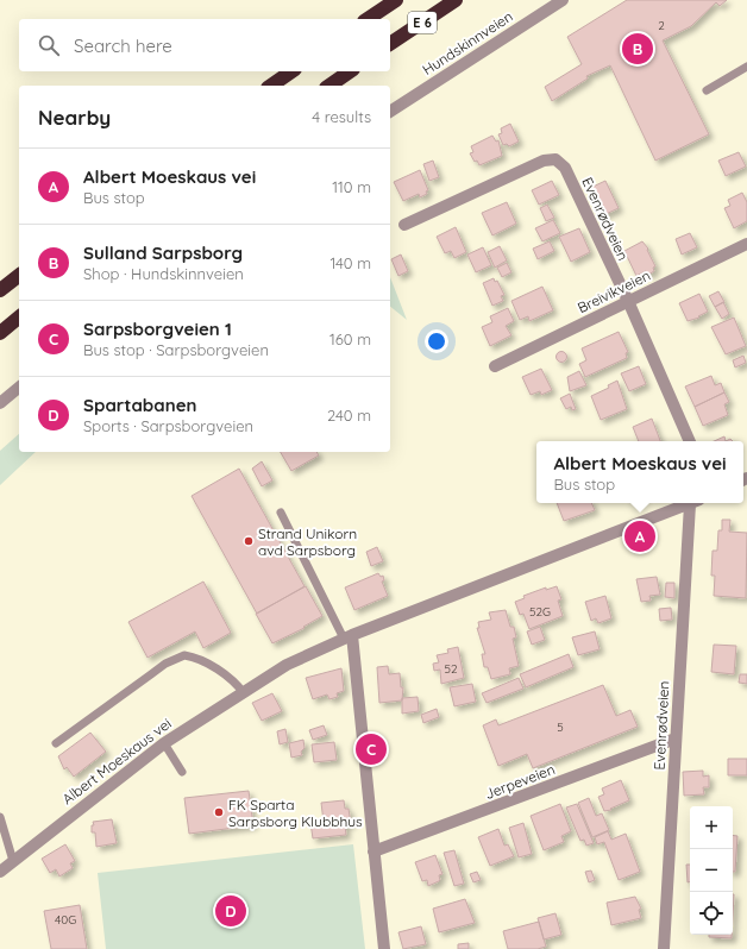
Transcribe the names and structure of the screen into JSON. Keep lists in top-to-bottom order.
{
  "streets": {
    "highway": ["E 6"],
    "street": [
      "Hundskinnveien",
      "Evenrødveien",
      "Breivikveien",
      "Albert Moeskaus vei",
      "Jerpeveien"
    ]
  },
  "crossings": [
    ["Evenrødveien", "Breivikveien"],
    ["Evenrødveien", "Jerpeveien"]
  ],
  "places": ["Strand Unikorn avd Sarpsborg", "FK Sparta Sarpsborg Klubbhus"],
  "house_numbers": [
    "2",
    "52G",
    "52",
    "5",
    "40G"
  ],
  "page": {
    "search": "Search here",
    "pins": [
      "B",
      "A",
      "C",
      "D"
    ],
    "heading": ["Nearby", "4 results"],
    "list": [
      {
        "mark": "A",
        "name": "Albert Moeskaus vei",
        "note": "Bus stop",
        "value": "110 m"
      },
      {
        "mark": "B",
        "name": "Sulland Sarpsborg",
        "note": "Shop · Hundskinnveien",
        "value": "140 m"
      },
      {
        "mark": "C",
        "name": "Sarpsborgveien 1",
        "note": "Bus stop · Sarpsborgveien",
        "value": "160 m"
      },
      {
        "mark": "D",
        "name": "Spartabanen",
        "note": "Sports · Sarpsborgveien",
        "value": "240 m"
      }
    ],
    "popup": ["Albert Moeskaus vei", "Bus stop"],
    "map_buttons": ["+", "−"]
  }
}
